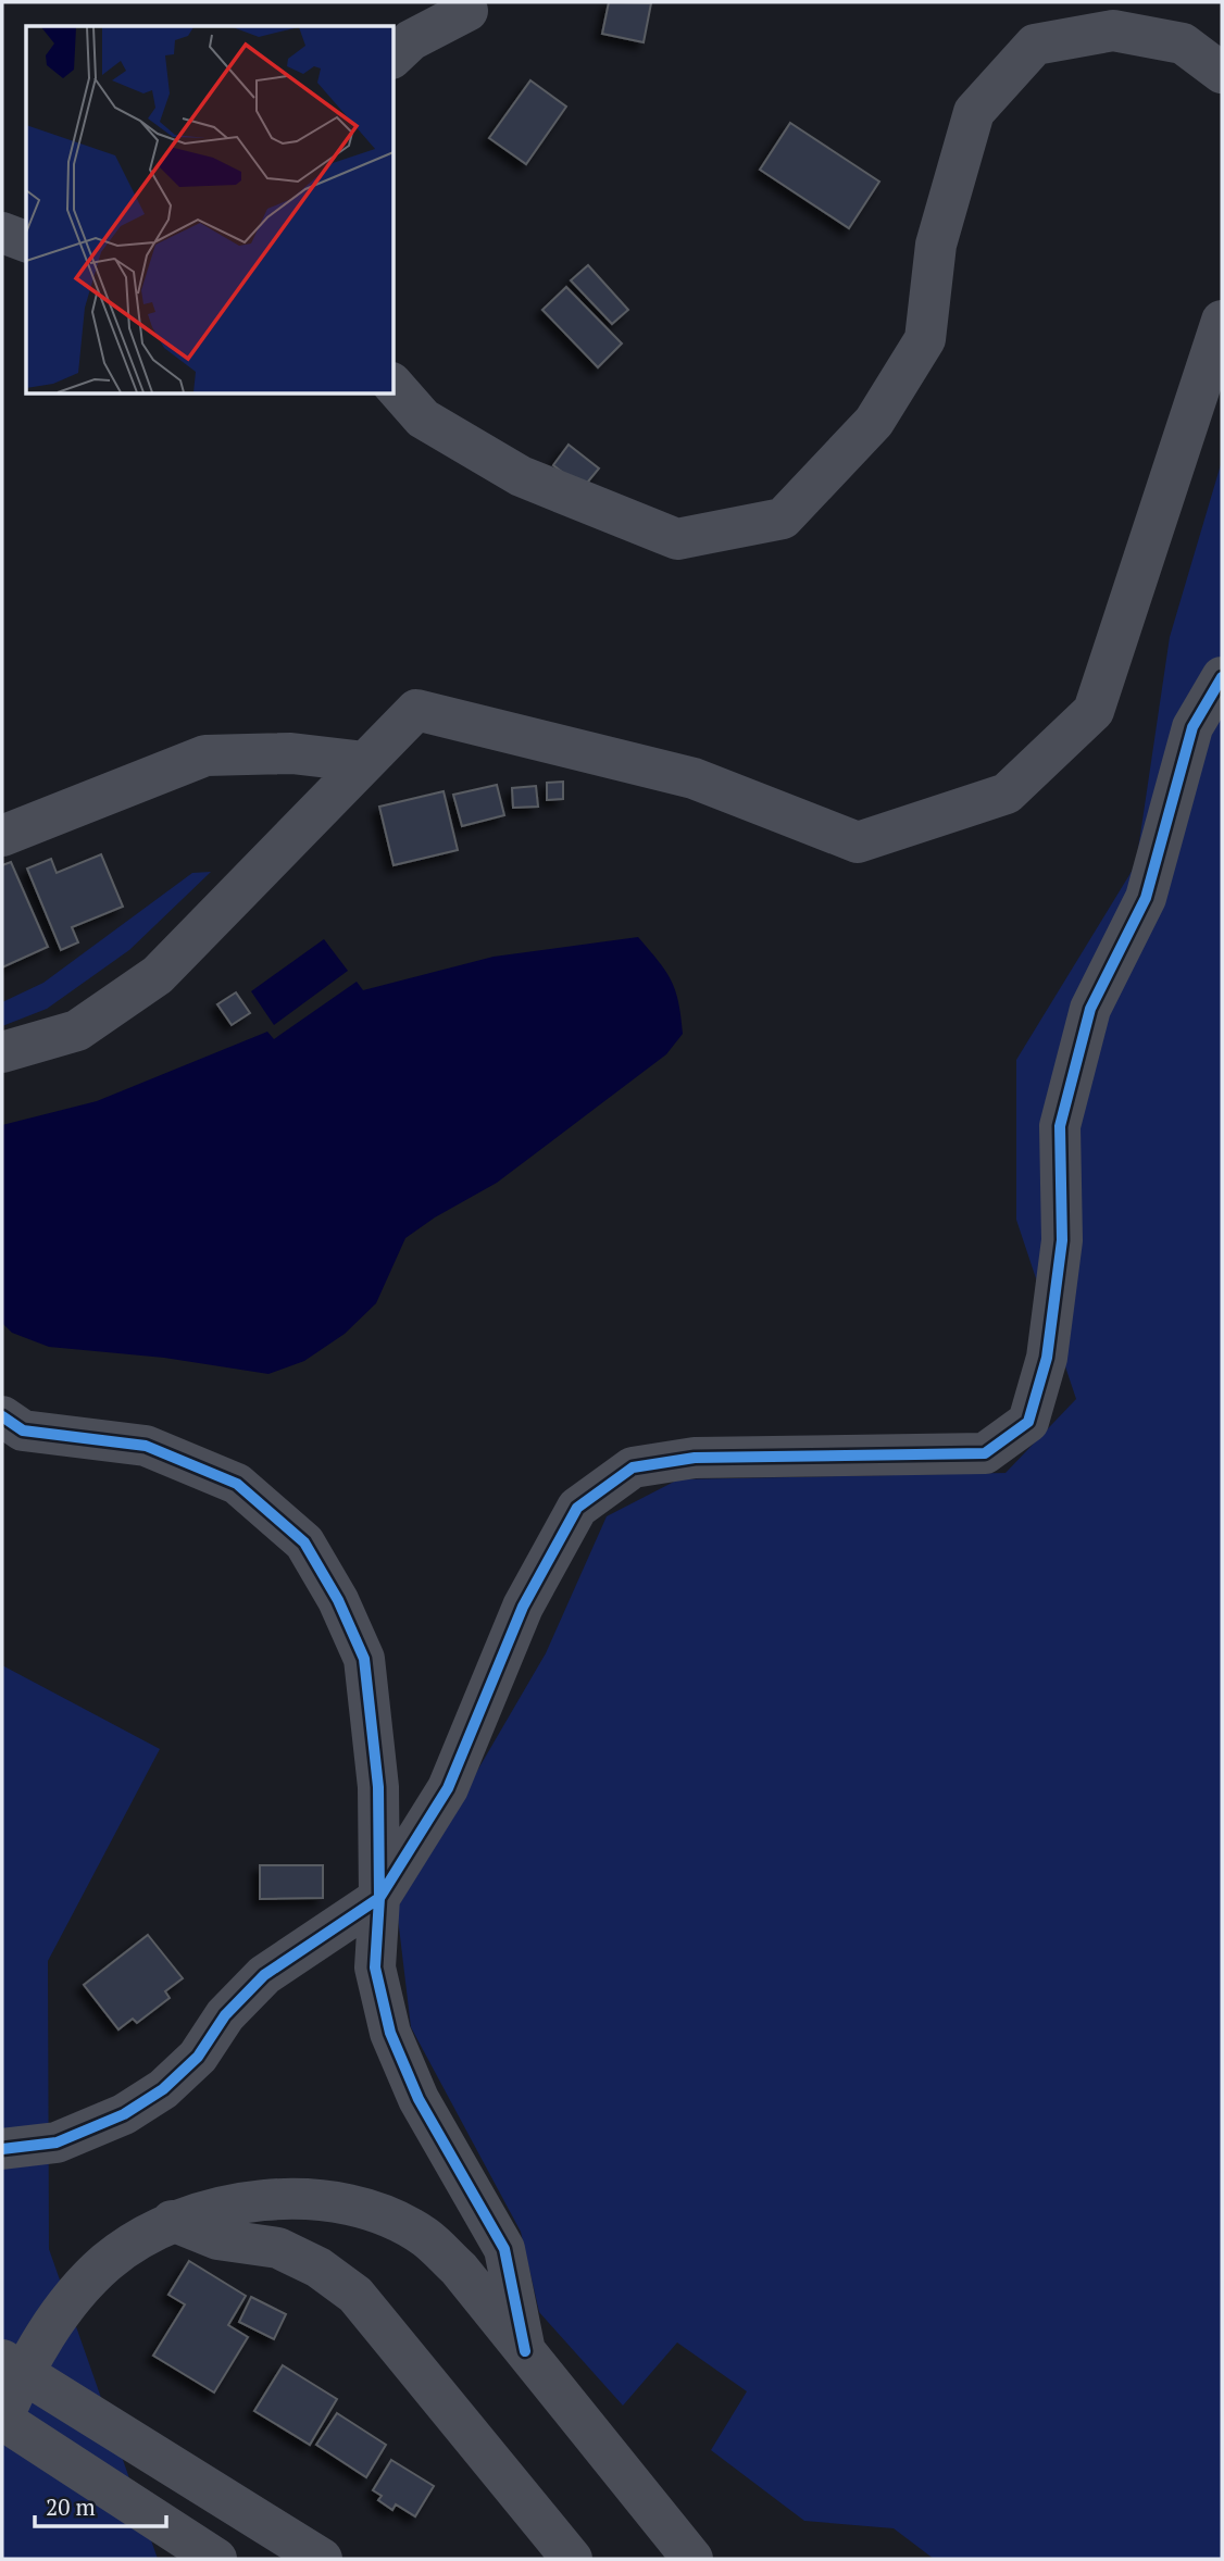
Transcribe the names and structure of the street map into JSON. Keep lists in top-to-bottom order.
{
  "scale_bar": "20 m"
}
